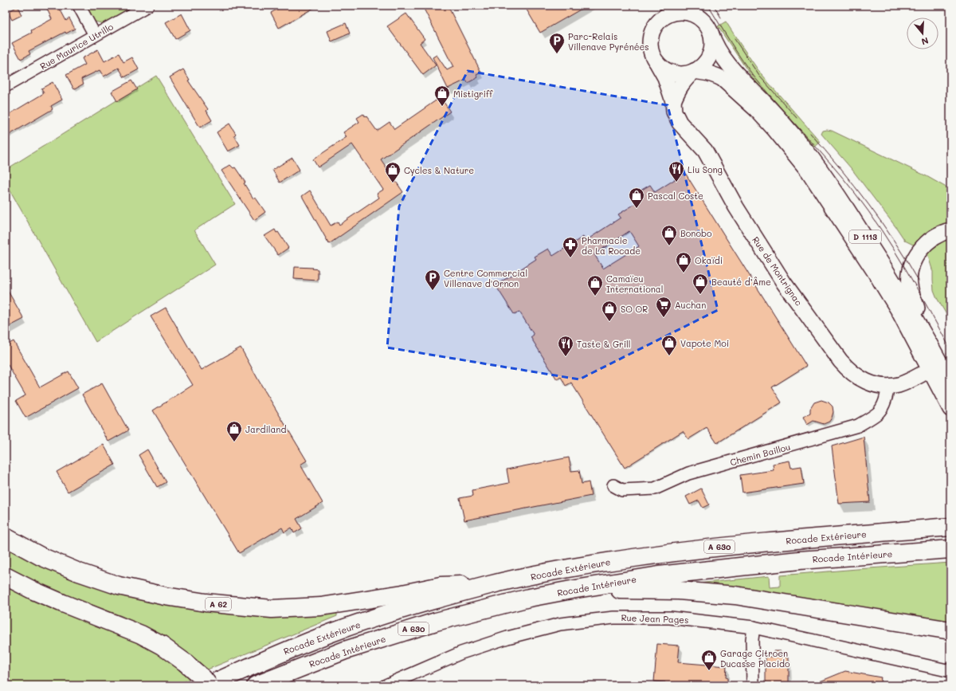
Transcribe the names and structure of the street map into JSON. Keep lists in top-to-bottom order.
{
  "streets": {
    "highway": [
      "Rocade Extérieure",
      "A 630",
      "Rocade Intérieure",
      "A 62"
    ],
    "main road": ["D 1113", "Rue de Montrignac"],
    "street": ["Rue Maurice Utrillo", "Chemin Baillou", "Rue Jean Pages"]
  },
  "crossings": [
    ["D 1113", "Rue de Montrignac"],
    ["Rue de Montrignac", "Chemin Baillou"],
    ["Rocade Extérieure", "A 62"]
  ],
  "places": {
    "parking": ["Parc-Relais Villenave Pyrénées", "Centre Commercial Villenave d'Ornon"],
    "shop": [
      "Mistigriff",
      "Cycles & Nature",
      "Pascal Coste",
      "Bonobo",
      "Okaïdi",
      "Beauté d’Âme",
      "Camaïeu International",
      "SO OR",
      "Vapote Moi",
      "Jardiland",
      "Garage Citroen Ducasse Placido"
    ],
    "restaurant": ["Liu Song", "Taste & Grill"],
    "pharmacy": ["Pharmacie de La Rocade"],
    "supermarket": ["Auchan"]
  },
  "north": "bottom"
}
